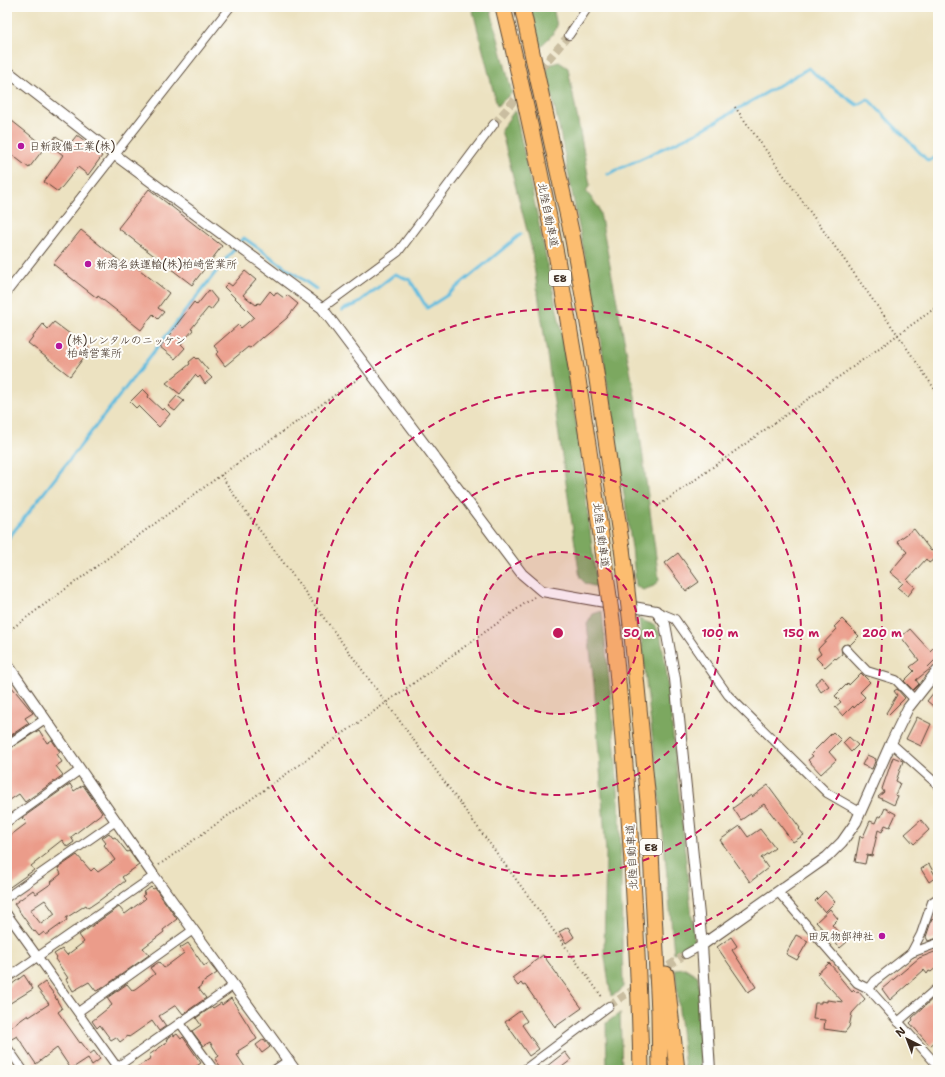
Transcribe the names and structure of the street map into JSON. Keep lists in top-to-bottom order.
{
  "streets": {
    "highway": ["北陸自動車道", "E8"]
  },
  "places": [
    "日新設備工業(株)",
    "新潟名鉄運輸(株)柏崎営業所",
    "(株)レンタルのニッケン 柏崎営業所",
    "田尻物部神社"
  ],
  "north": "top left",
  "rings": [
    "50 m",
    "100 m",
    "150 m",
    "200 m"
  ]
}
